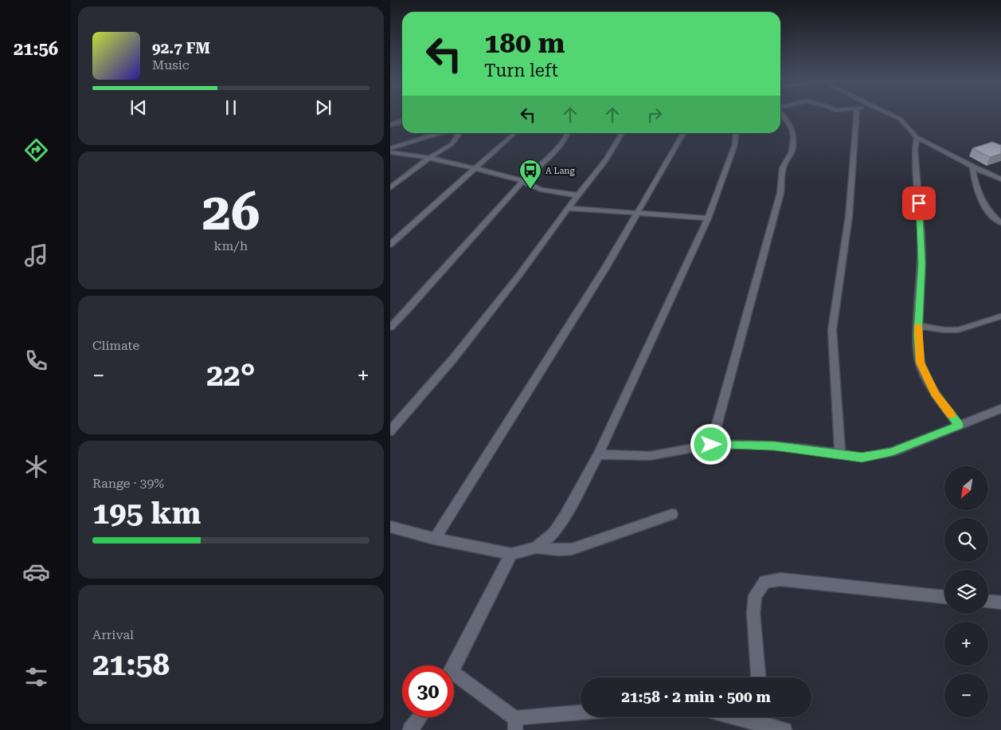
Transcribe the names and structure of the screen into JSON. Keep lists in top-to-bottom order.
{
  "places": {
    "bus stop": ["A Lang"]
  },
  "north": "bottom left",
  "page": {
    "tabs": "21:56",
    "turn": ["180 m", "Turn left"],
    "song": ["92.7 FM", "Music"],
    "tile": [
      ["26", "km/h"],
      "Climate",
      ["Range · 39%", "195 km"],
      ["Arrival", "21:58"]
    ],
    "heat": ["−", "22°", "+"],
    "map_buttons": ["+", "−"],
    "limit": "30",
    "trip": "21:58 · 2 min · 500 m"
  }
}
